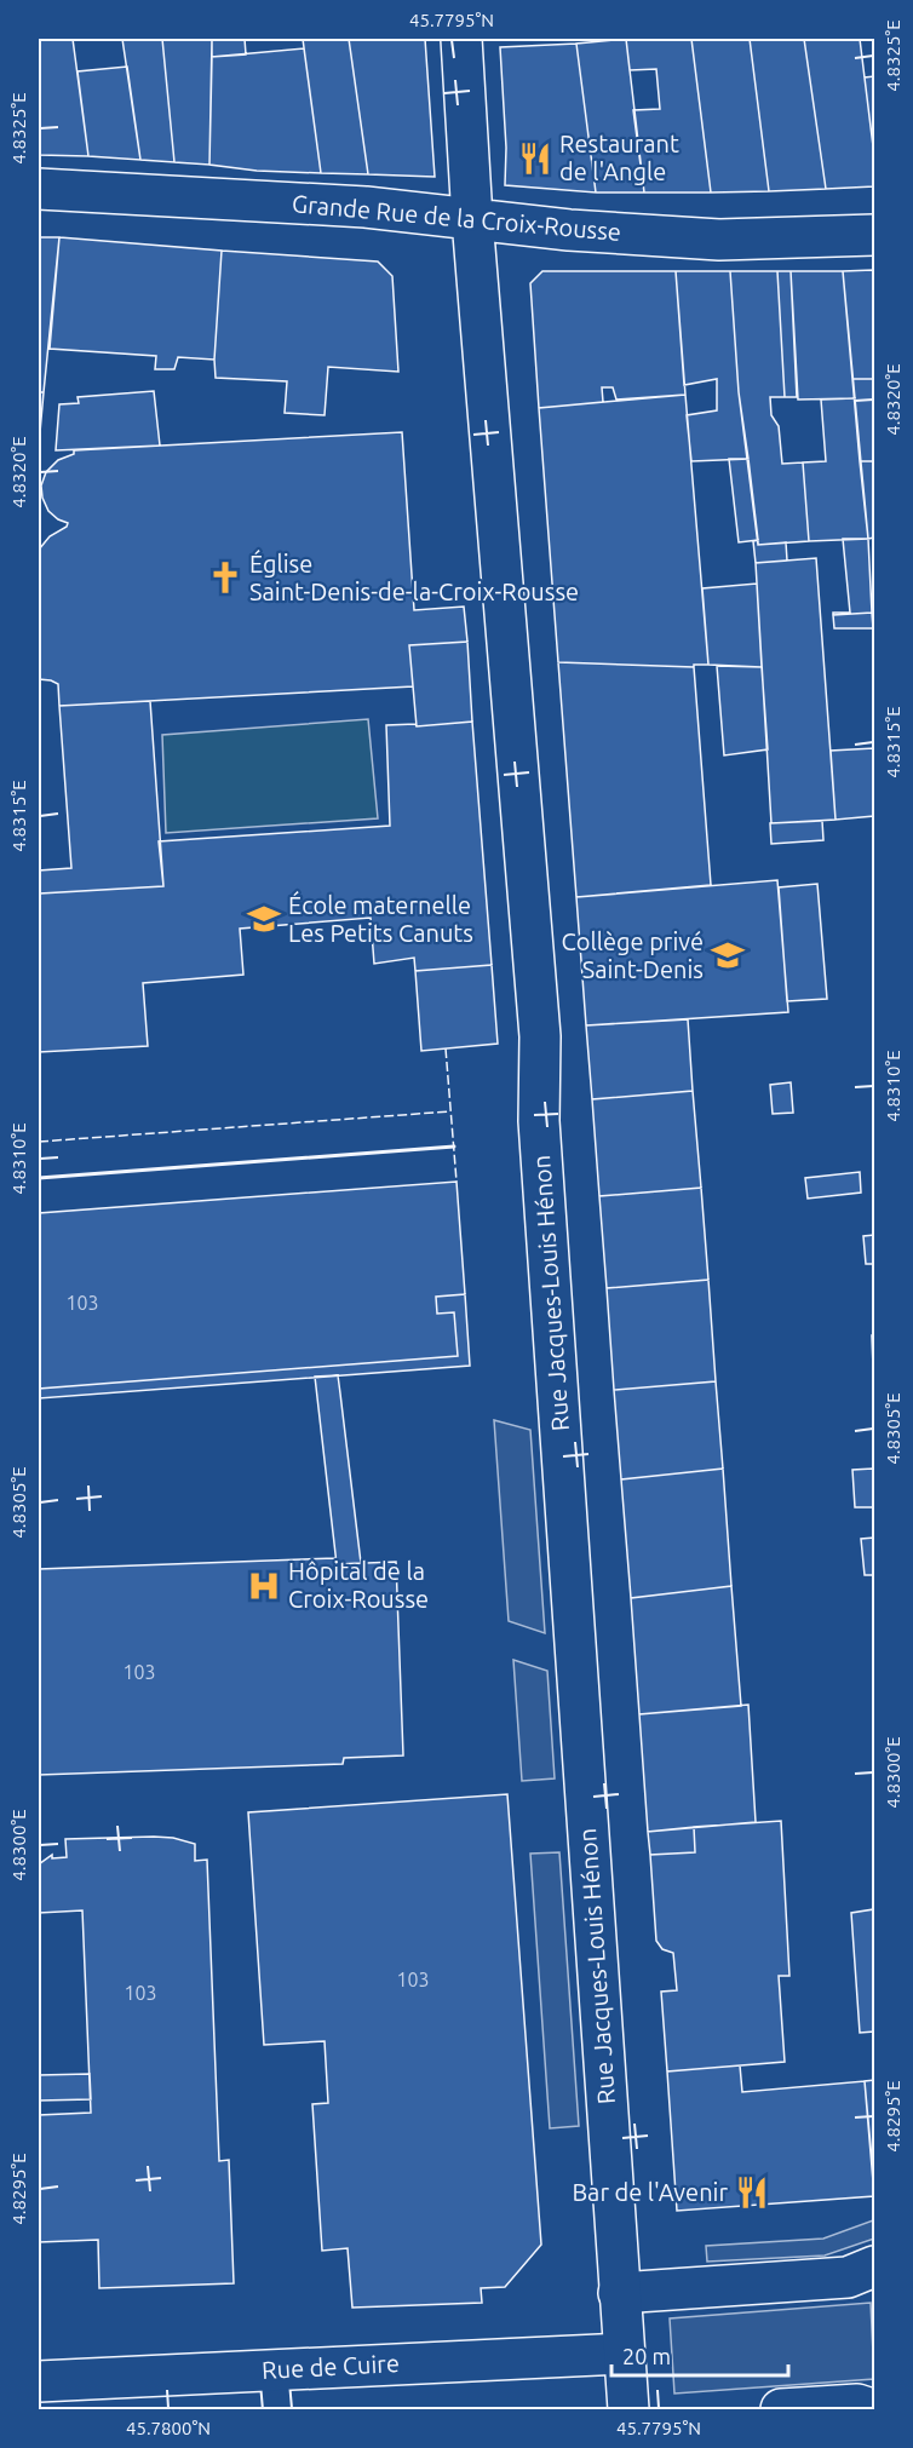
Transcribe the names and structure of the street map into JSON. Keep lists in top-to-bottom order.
{
  "streets": {
    "street": ["Grande Rue de la Croix-Rousse", "Rue Jacques-Louis Hénon", "Rue de Cuire"]
  },
  "crossings": [
    ["Grande Rue de la Croix-Rousse", "Rue Jacques-Louis Hénon"],
    ["Rue Jacques-Louis Hénon", "Rue de Cuire"]
  ],
  "places": {
    "restaurant": ["Restaurant de l'Angle", "Bar de l'Avenir"],
    "church": ["Église Saint-Denis-de-la-Croix-Rousse"],
    "school or university": ["École maternelle Les Petits Canuts", "Collège privé Saint-Denis"],
    "hospital": ["Hôpital de la Croix-Rousse"]
  },
  "house_numbers": [
    "103",
    "103",
    "103",
    "103"
  ],
  "scale_bar": "20 m",
  "coordinates": [
    "45.7795°N",
    "4.8325°E",
    "4.8320°E",
    "4.8315°E",
    "4.8310°E",
    "4.8305°E",
    "4.8300°E",
    "4.8295°E",
    "45.7800°N"
  ]
}
